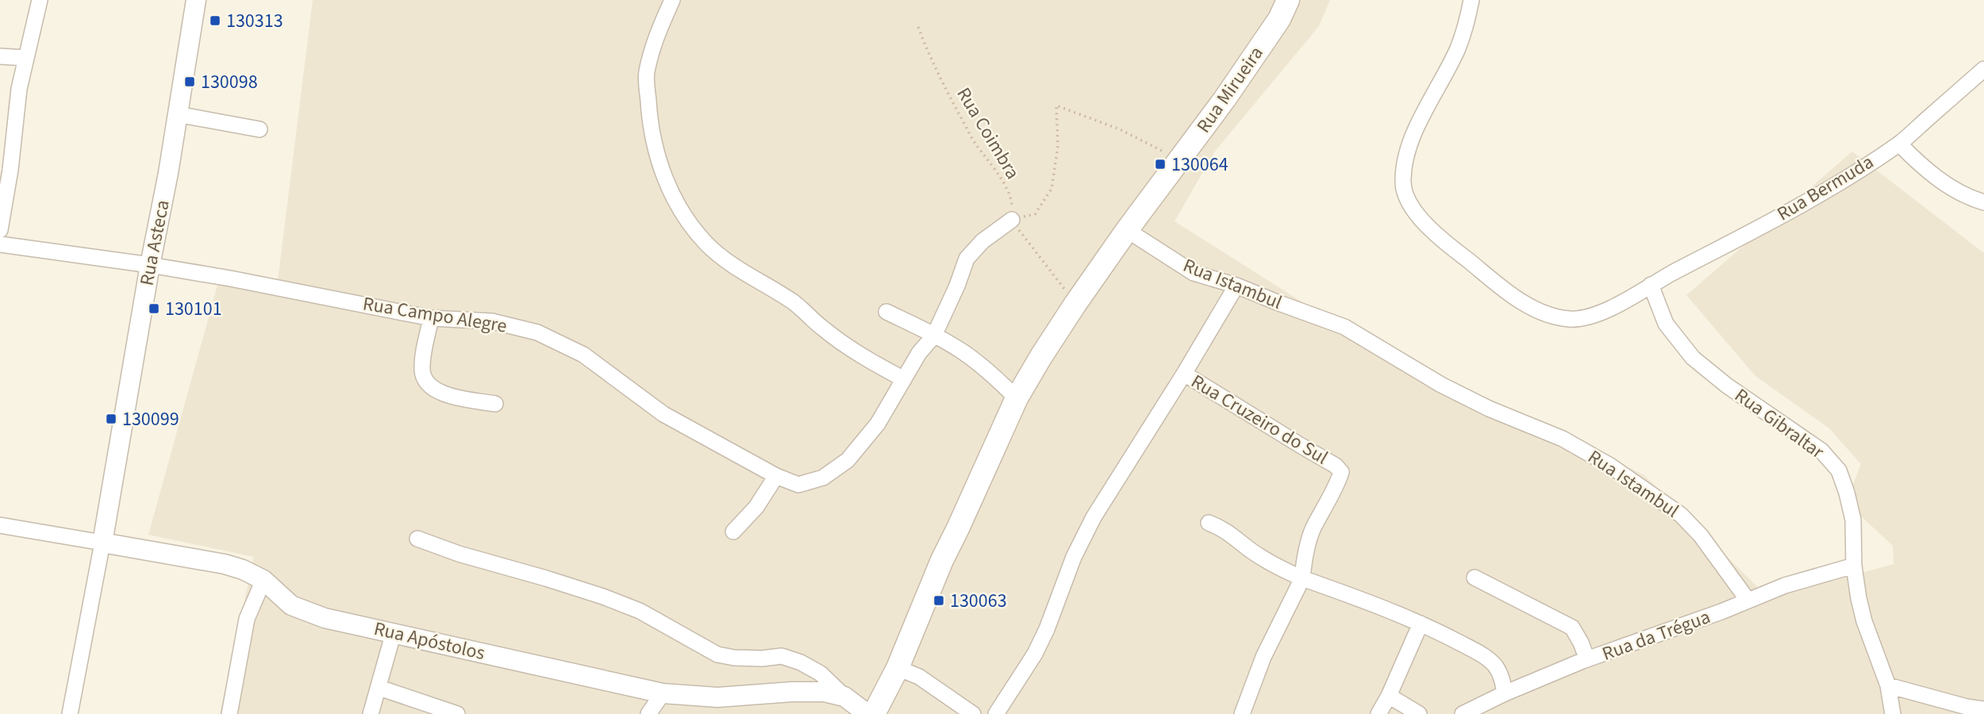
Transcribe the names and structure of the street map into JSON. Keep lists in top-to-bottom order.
{
  "streets": {
    "main road": ["Rua Mirueira"],
    "street": [
      "Rua Bermuda",
      "Rua Asteca",
      "Rua Istambul",
      "Rua Campo Alegre",
      "Rua Cruzeiro do Sul",
      "Rua Gibraltar",
      "Rua da Trégua",
      "Rua Apóstolos"
    ],
    "path": ["Rua Coimbra"]
  },
  "crossings": [
    ["Rua Mirueira", "Rua Istambul"],
    ["Rua Bermuda", "Rua Gibraltar"],
    ["Rua Asteca", "Rua Campo Alegre"],
    ["Rua Asteca", "Rua Apóstolos"],
    ["Rua Istambul", "Rua da Trégua"],
    ["Rua Gibraltar", "Rua da Trégua"]
  ],
  "places": {
    "transit": [
      "130313",
      "130098",
      "130064",
      "130101",
      "130099",
      "130063"
    ]
  }
}
